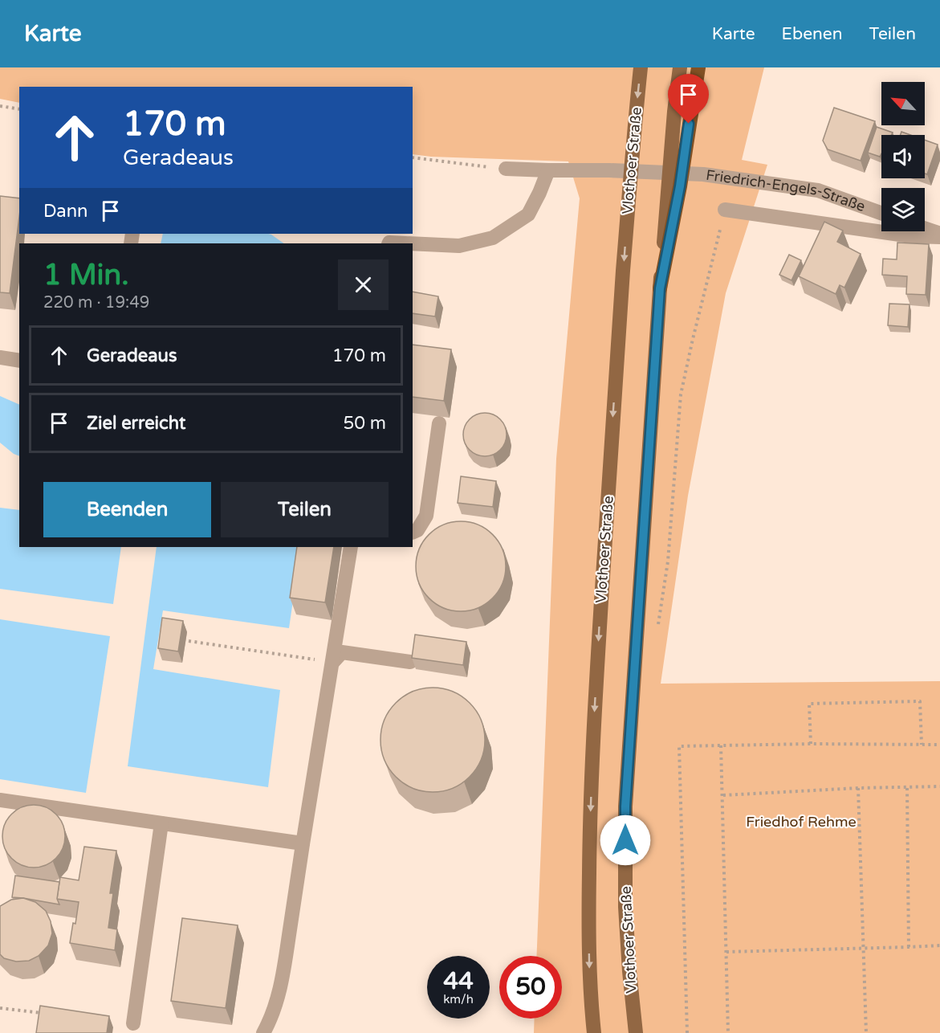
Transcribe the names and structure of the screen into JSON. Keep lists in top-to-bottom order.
{
  "streets": {
    "main road": ["Vlothoer Straße"],
    "street": ["Friedrich-Engels-Straße"]
  },
  "parks": ["Friedhof Rehme"],
  "north": "top left",
  "page": {
    "header": "Karte",
    "nav": ["Karte", "Ebenen", "Teilen"],
    "turn": ["170 m", "Geradeaus"],
    "then": "Dann",
    "heading": ["1 Min.", "220 m · 19:49"],
    "list": [
      {
        "name": "Geradeaus",
        "value": "170 m"
      },
      {
        "name": "Ziel erreicht",
        "value": "50 m"
      }
    ],
    "buttons": ["Beenden", "Teilen"],
    "speed": "44 km/h",
    "limit": "50"
  }
}
